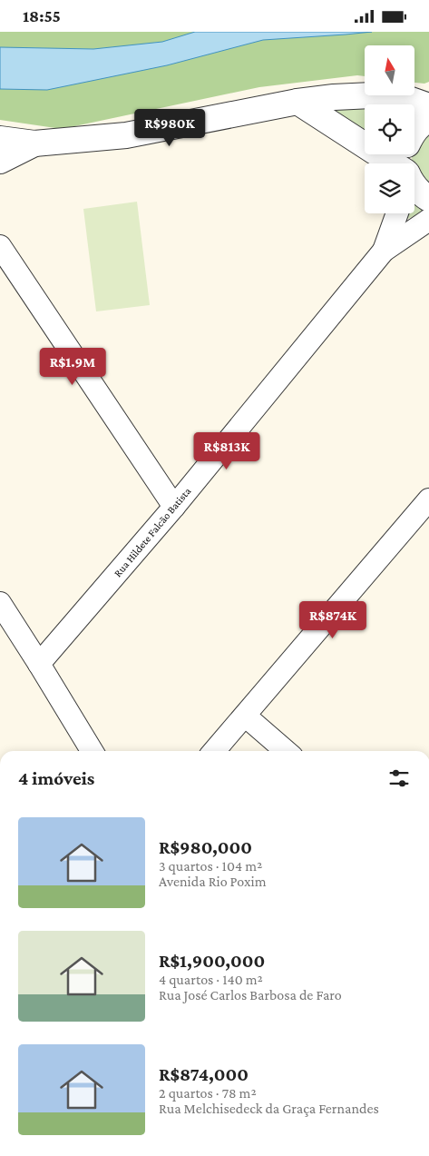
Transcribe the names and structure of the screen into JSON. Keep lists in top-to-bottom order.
{
  "streets": {
    "street": ["Rua Hildete Falcão Batista"]
  },
  "north": "top",
  "page": {
    "status": "18:55",
    "price": [
      "R$980K",
      "R$1.9M",
      "R$813K",
      "R$874K"
    ],
    "heading": "4 imóveis",
    "list": [
      {
        "name": "R$980,000",
        "note": "3 quartos · 104 m² · Avenida Rio Poxim"
      },
      {
        "name": "R$1,900,000",
        "note": "4 quartos · 140 m² · Rua José Carlos Barbosa de Faro"
      },
      {
        "name": "R$874,000",
        "note": "2 quartos · 78 m² · Rua Melchisedeck da Graça Fernandes"
      }
    ]
  }
}
